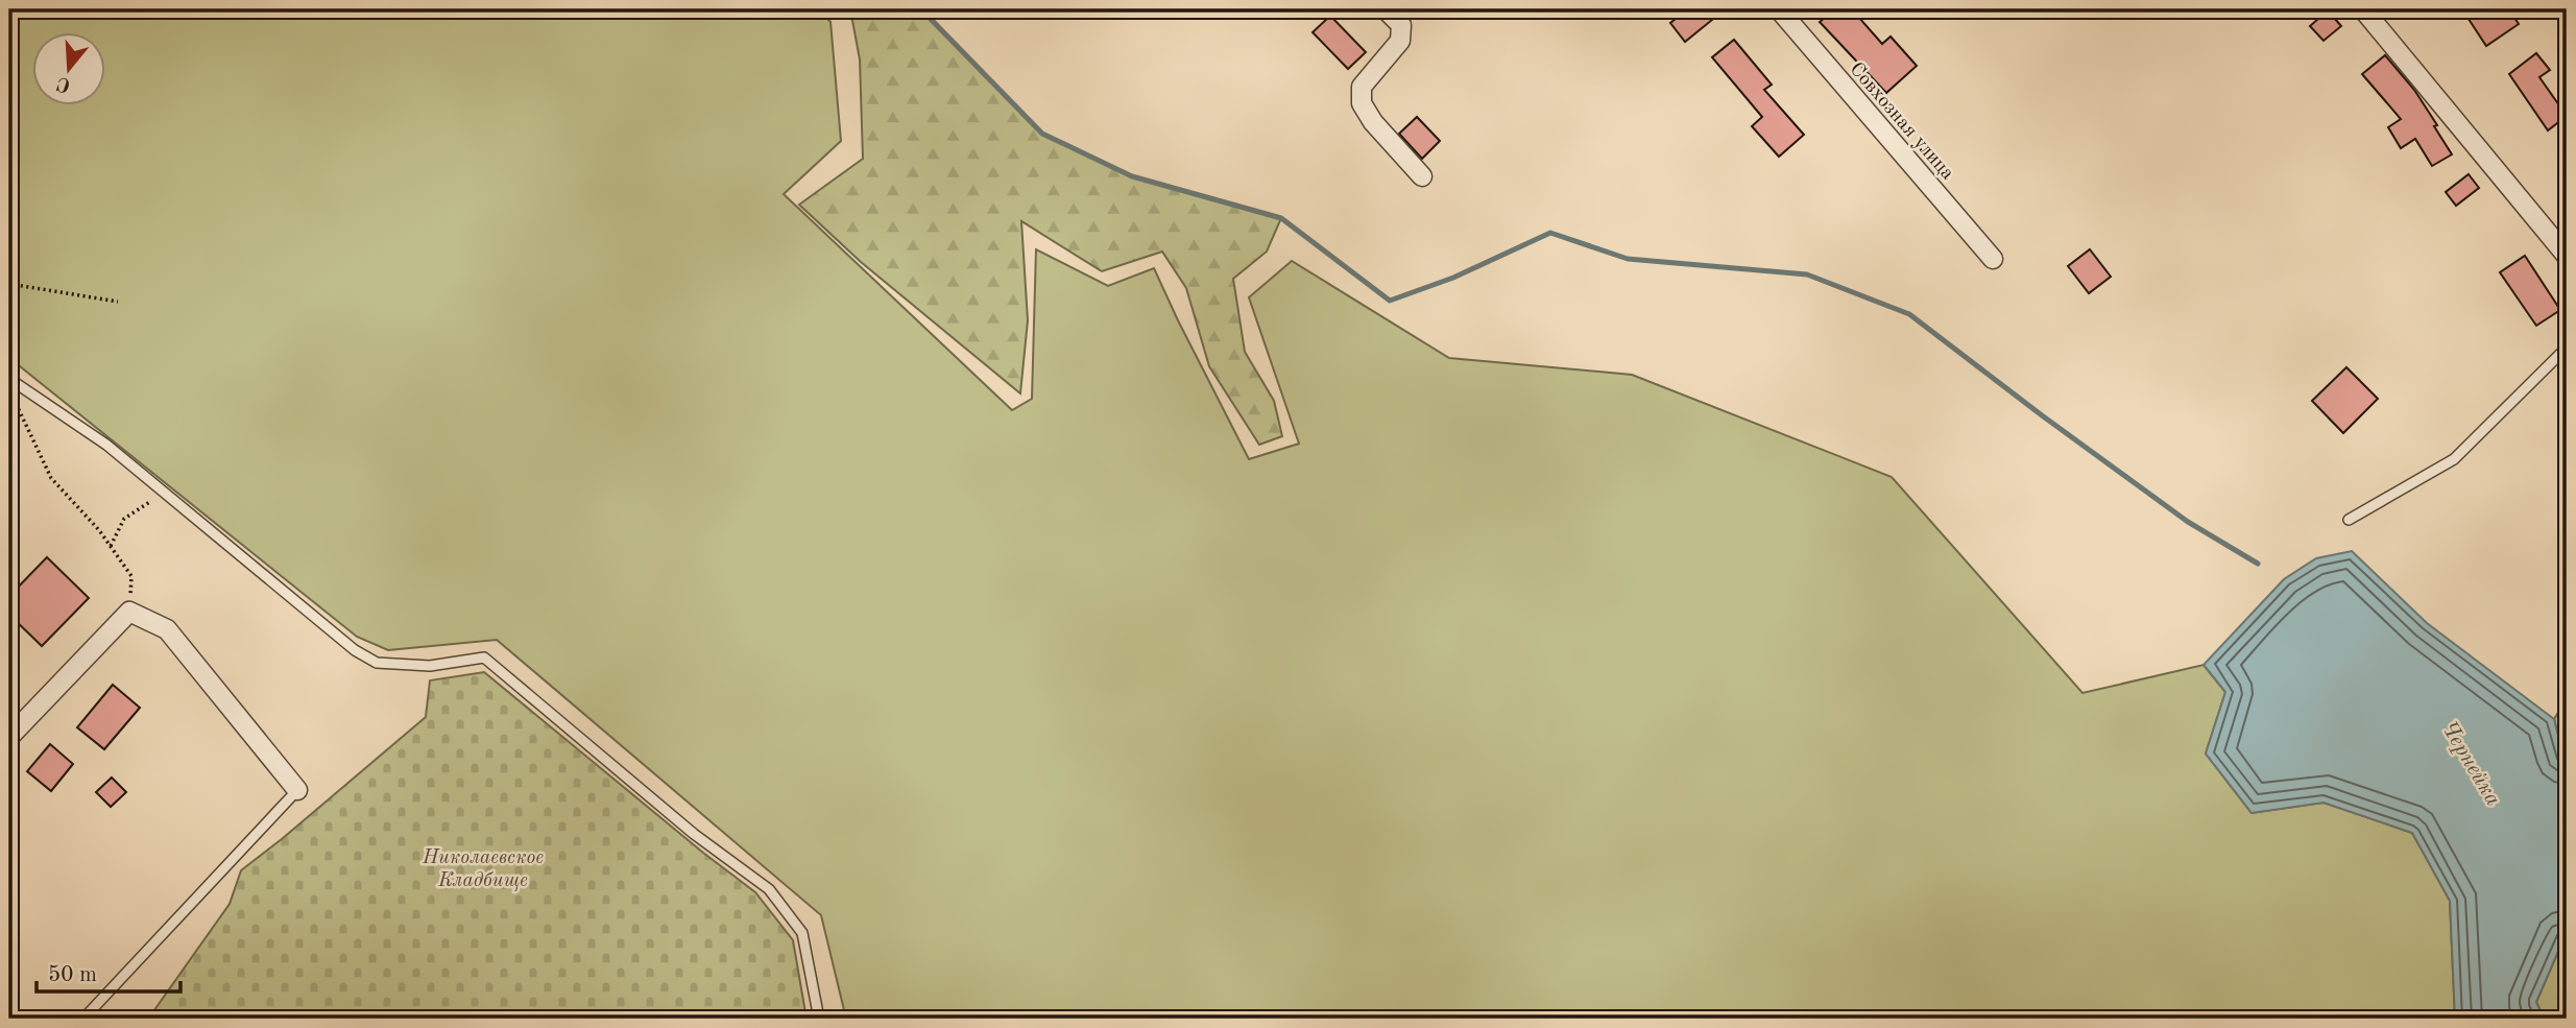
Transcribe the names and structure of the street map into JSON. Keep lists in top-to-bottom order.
{
  "streets": {
    "street": ["Совхозная улица"]
  },
  "water": ["Чернейка"],
  "parks": ["Николаевское Кладбище"],
  "scale_bar": "50 m",
  "north": "bottom"
}
